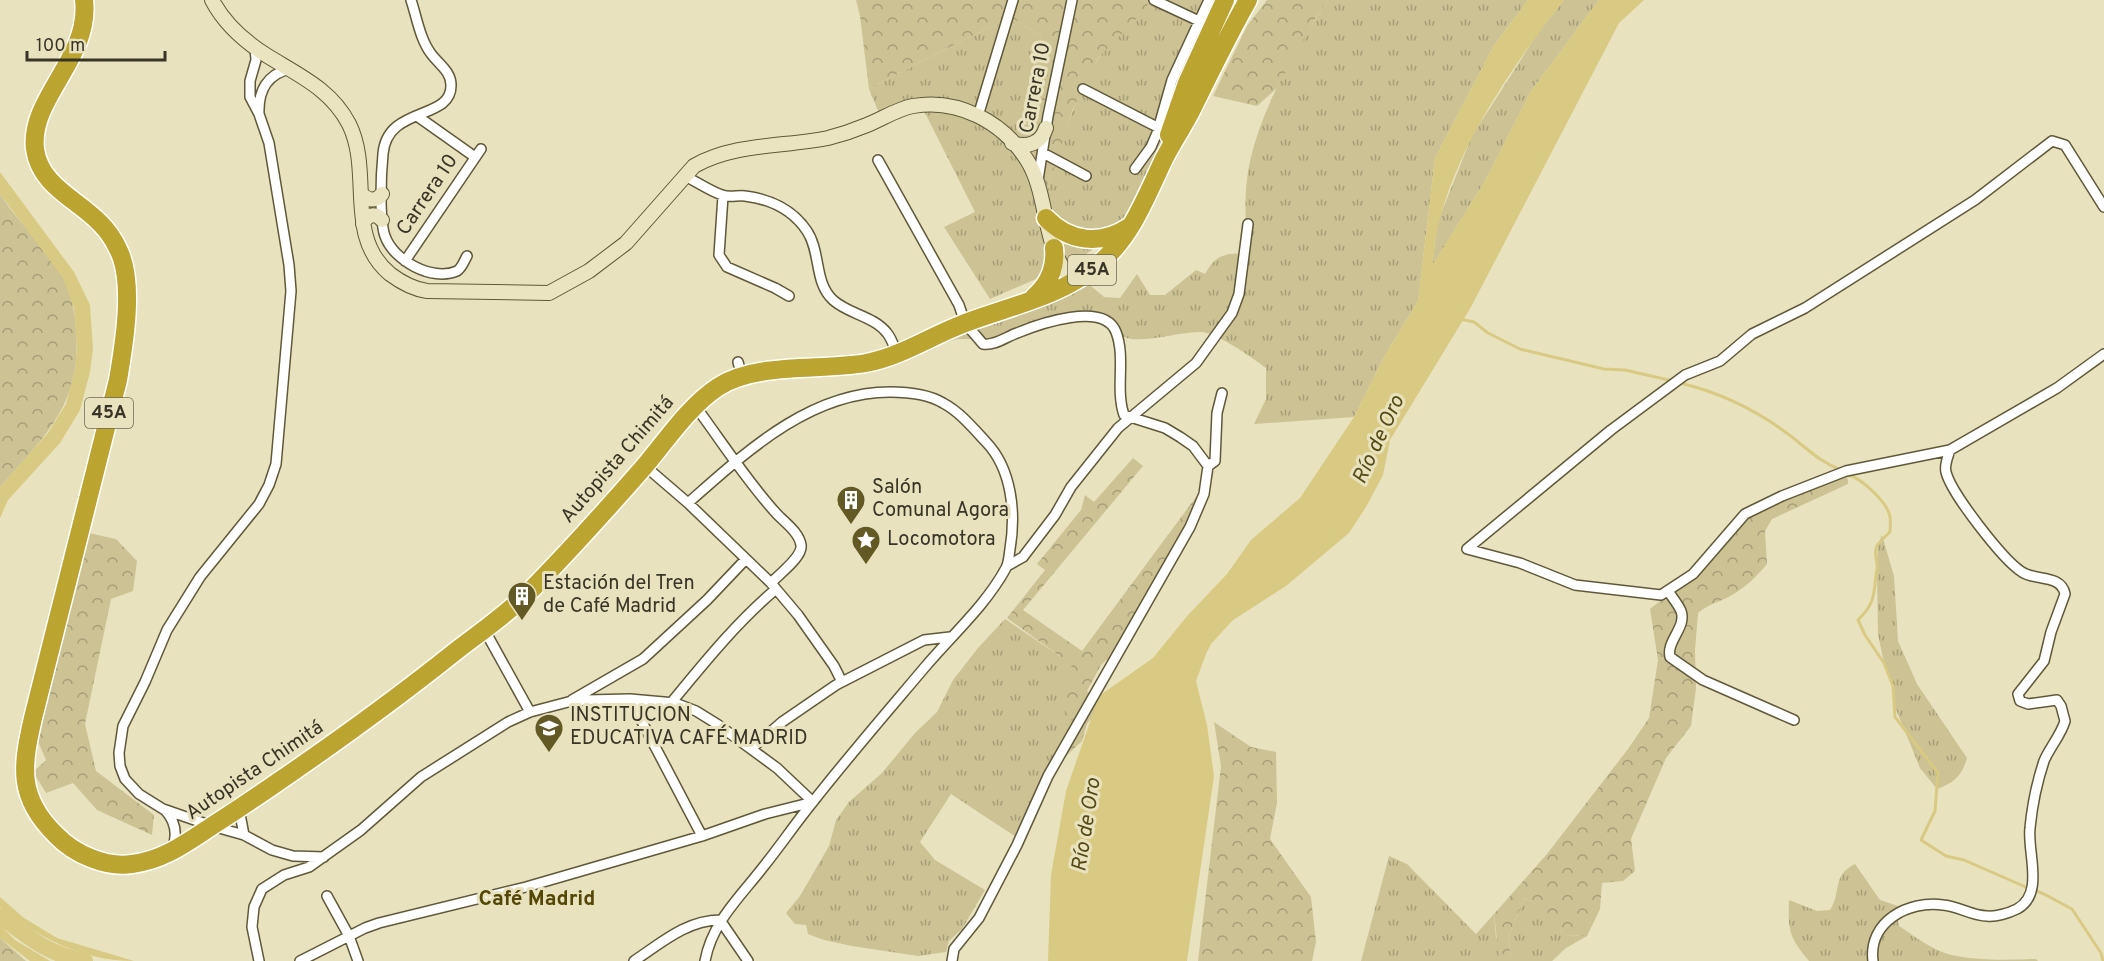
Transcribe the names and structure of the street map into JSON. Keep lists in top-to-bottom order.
{
  "streets": {
    "highway": ["45A", "Autopista Chimitá"],
    "street": ["Carrera 10"]
  },
  "districts": ["Café Madrid"],
  "water": ["Río de Oro"],
  "places": {
    "building": ["Salón Comunal Agora", "Estación del Tren de Café Madrid"],
    "place": ["Locomotora"],
    "school or university": ["INSTITUCION EDUCATIVA CAFÉ MADRID"]
  },
  "scale_bar": "100 m"
}
